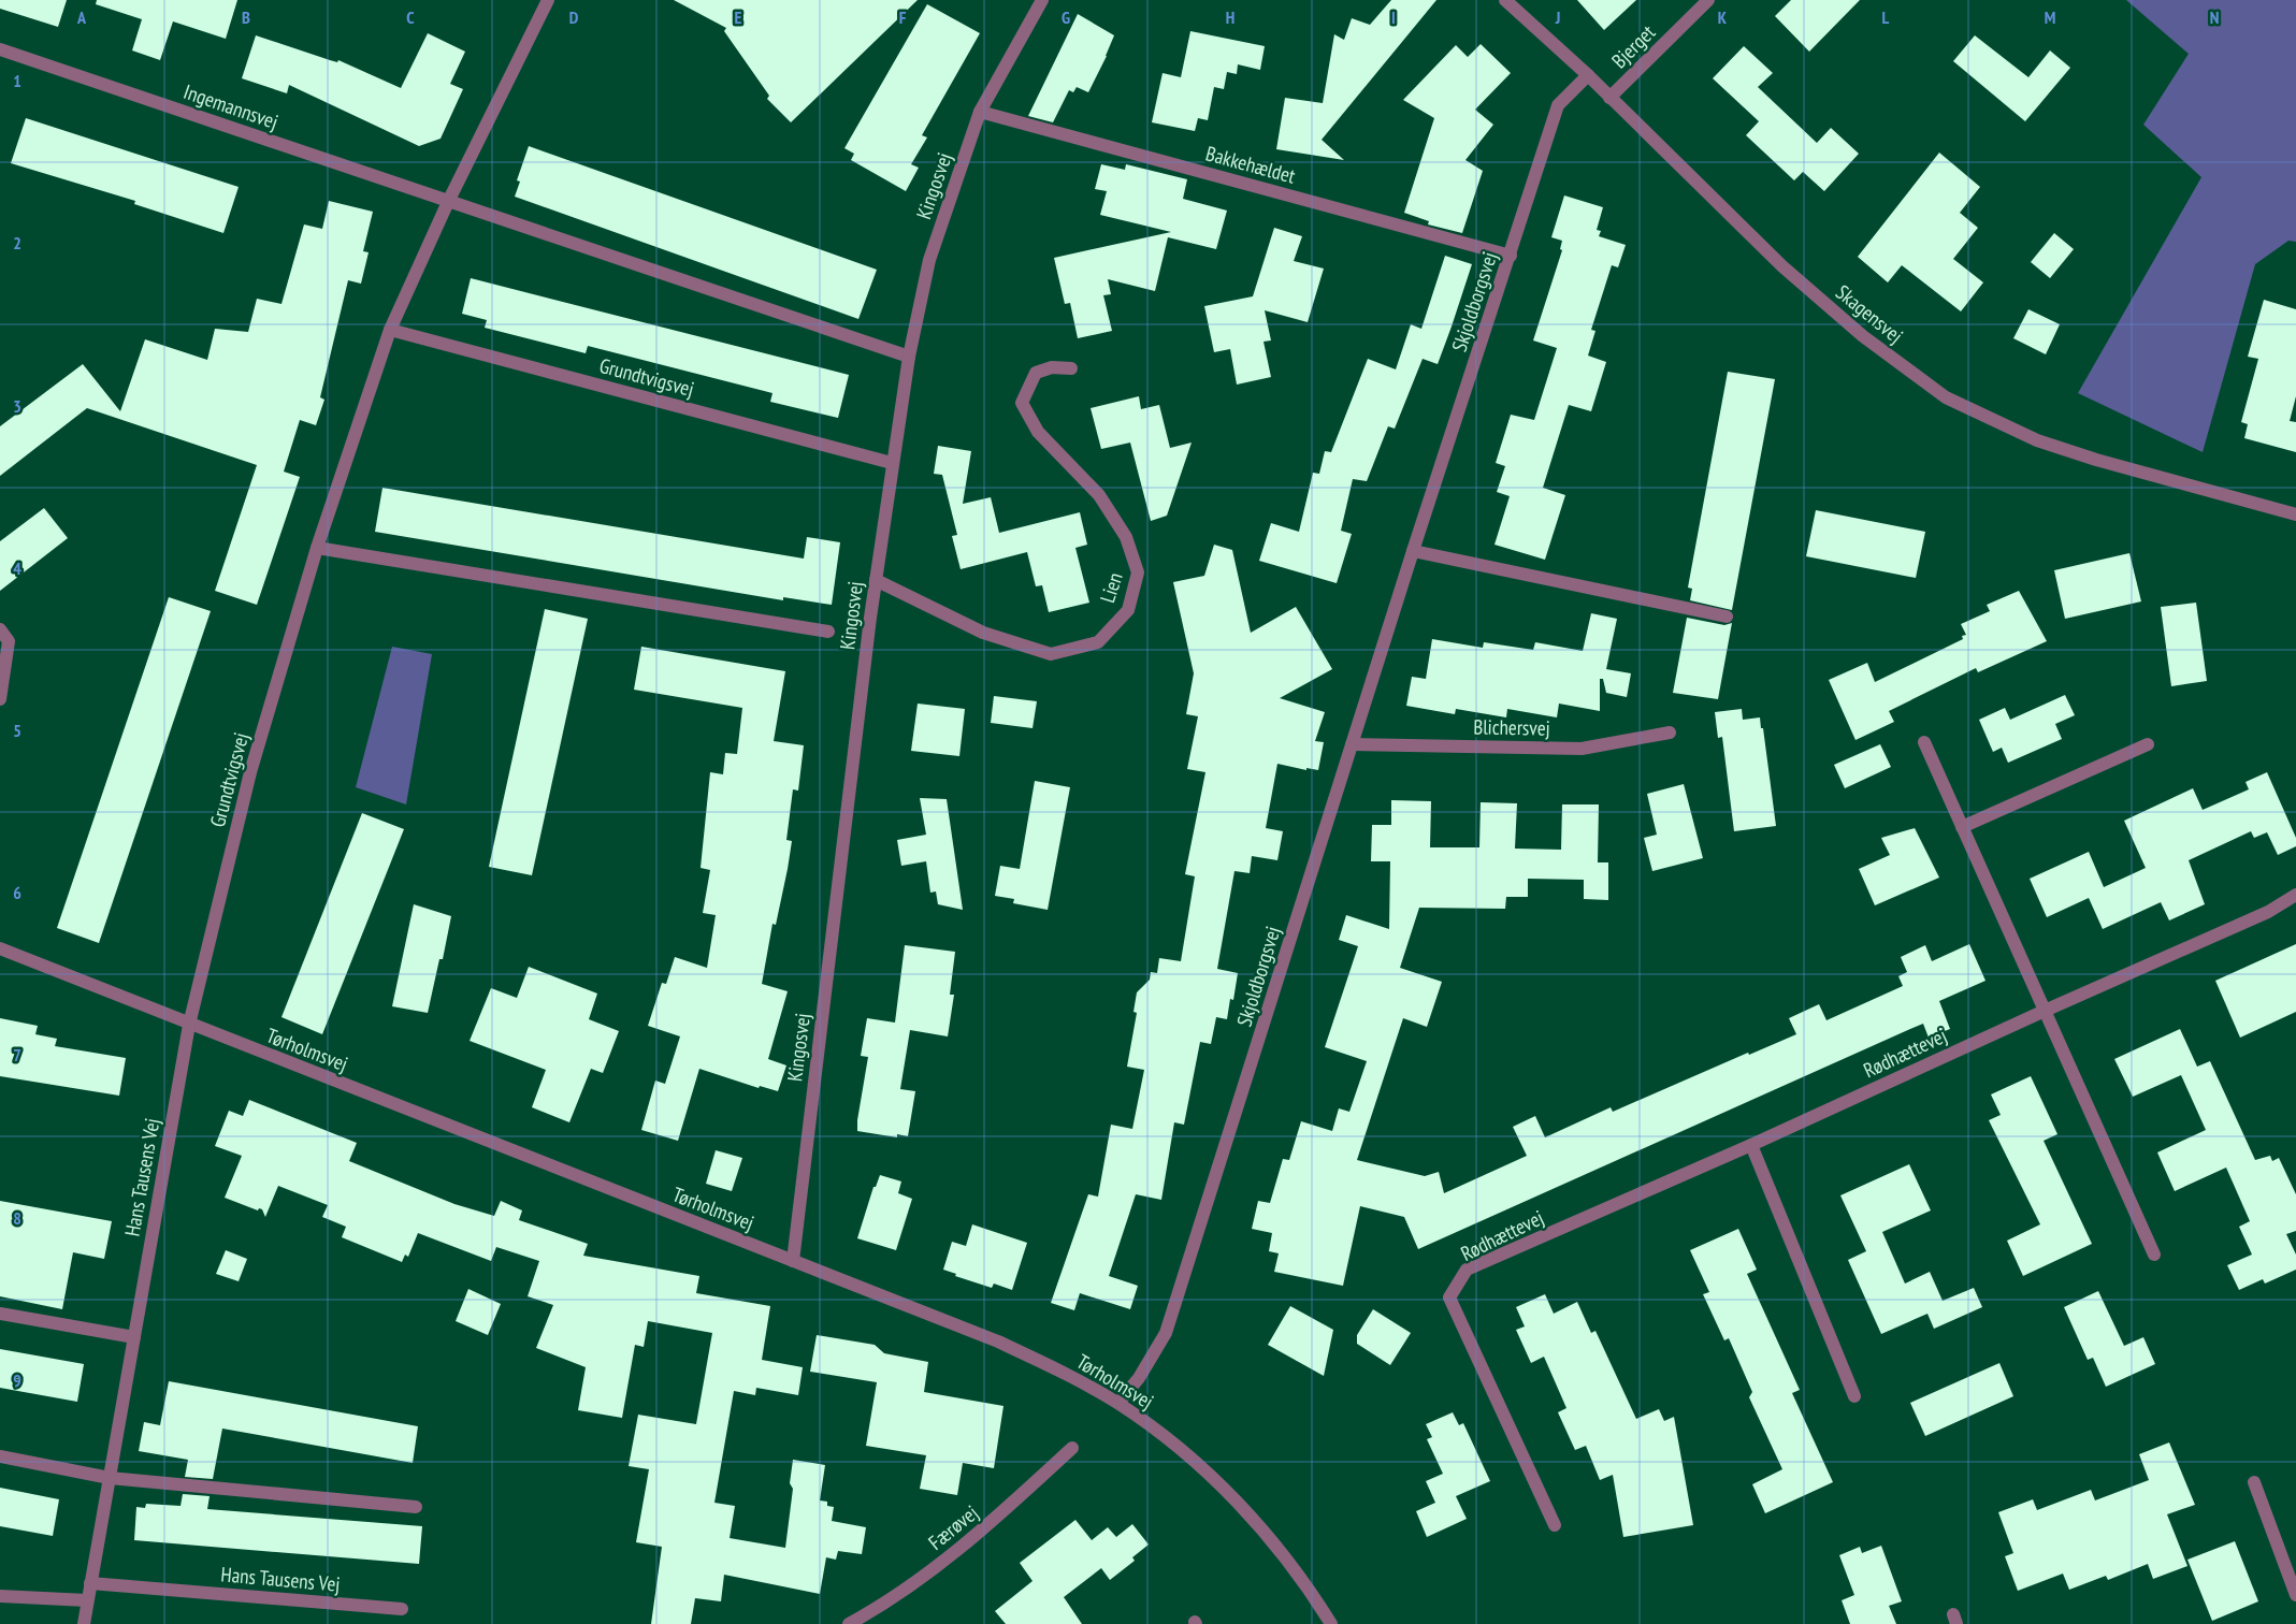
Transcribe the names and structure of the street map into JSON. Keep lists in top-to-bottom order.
{
  "streets": {
    "street": [
      "Bjerget",
      "Ingemannsvej",
      "Bakkehældet",
      "Kingosvej",
      "Skjoldborgsvej",
      "Skagensvej",
      "Grundtvigsvej",
      "Lien",
      "Blichersvej",
      "Tørholmsvej",
      "Rødhættevej",
      "Hans Tausens Vej",
      "Færøvej"
    ]
  },
  "crossings": [
    ["Bjerget", "Skagensvej"],
    ["Ingemannsvej", "Grundtvigsvej"],
    ["Bakkehældet", "Kingosvej"],
    ["Bakkehældet", "Skjoldborgsvej"],
    ["Kingosvej", "Grundtvigsvej"],
    ["Kingosvej", "Lien"],
    ["Kingosvej", "Tørholmsvej"],
    ["Skjoldborgsvej", "Skagensvej"],
    ["Skjoldborgsvej", "Blichersvej"],
    ["Skjoldborgsvej", "Tørholmsvej"],
    ["Grundtvigsvej", "Tørholmsvej"],
    ["Grundtvigsvej", "Hans Tausens Vej"],
    ["Tørholmsvej", "Hans Tausens Vej"]
  ],
  "grid": {
    "columns": [
      "A",
      "B",
      "C",
      "D",
      "E",
      "F",
      "G",
      "H",
      "I",
      "J",
      "K",
      "L",
      "M",
      "N"
    ],
    "rows": [
      "1",
      "2",
      "3",
      "4",
      "5",
      "6",
      "7",
      "8",
      "9"
    ]
  }
}
